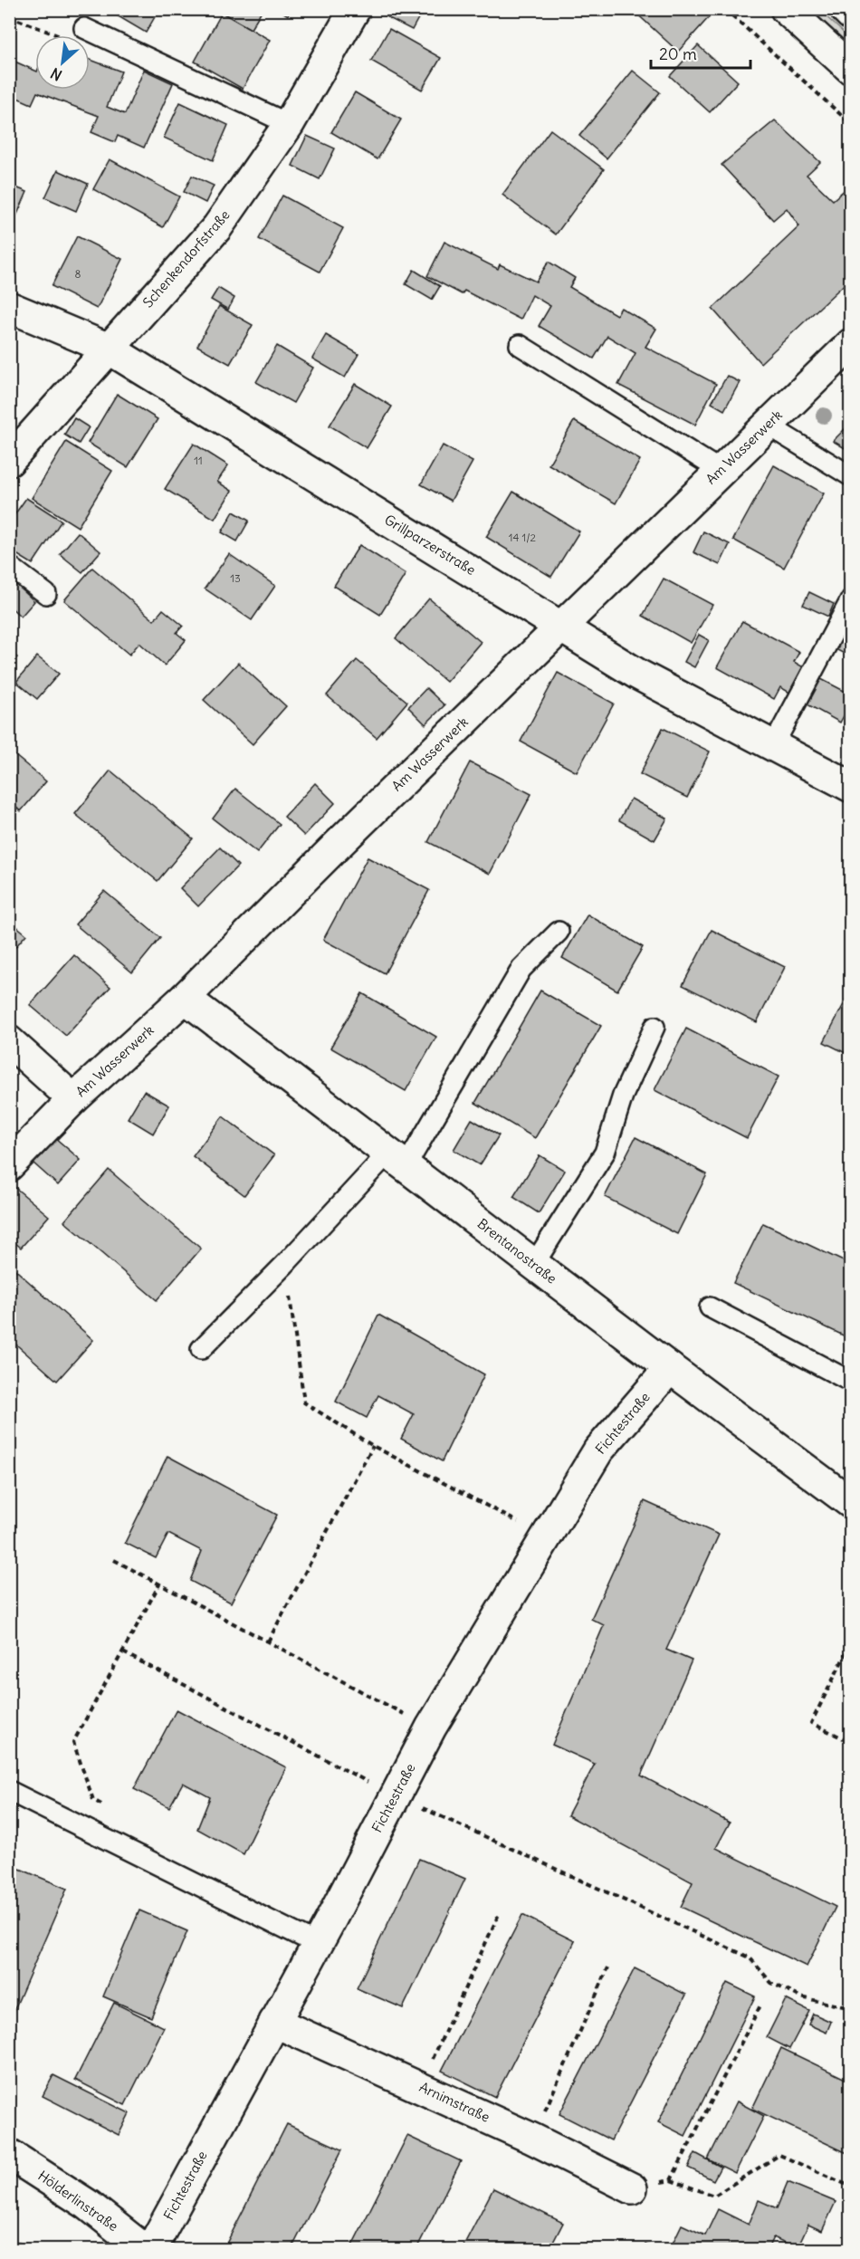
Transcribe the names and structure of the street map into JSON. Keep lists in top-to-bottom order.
{
  "streets": {
    "street": [
      "Schenkendorfstraße",
      "Am Wasserwerk",
      "Grillparzerstraße",
      "Brentanostraße",
      "Fichtestraße",
      "Arnimstraße",
      "Hölderlinstraße"
    ]
  },
  "crossings": [
    ["Schenkendorfstraße", "Grillparzerstraße"],
    ["Am Wasserwerk", "Grillparzerstraße"],
    ["Am Wasserwerk", "Brentanostraße"],
    ["Brentanostraße", "Fichtestraße"],
    ["Fichtestraße", "Arnimstraße"]
  ],
  "house_numbers": [
    "8",
    "11",
    "14 1/2",
    "13"
  ],
  "scale_bar": "20 m",
  "north": "bottom left"
}
